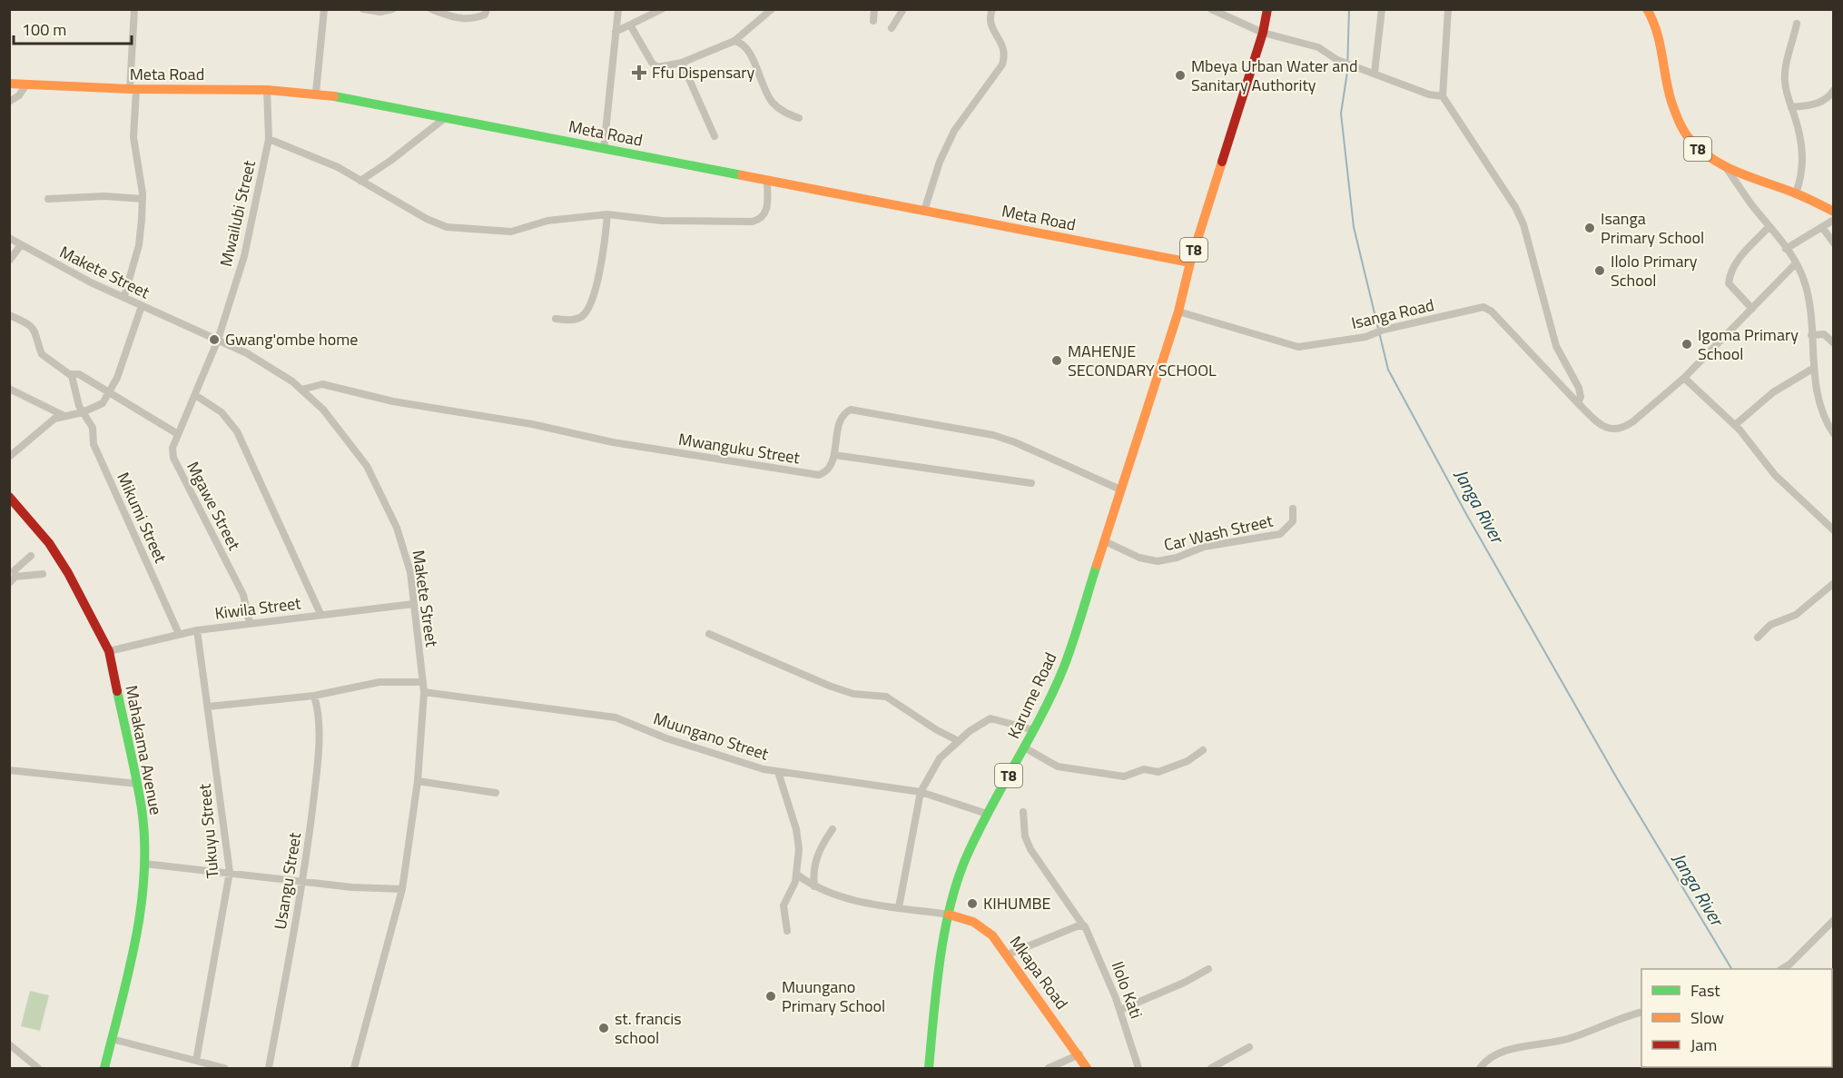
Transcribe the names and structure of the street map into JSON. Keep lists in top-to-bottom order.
{
  "streets": {
    "main road": [
      "Meta Road",
      "T8",
      "Karume Road",
      "Mahakama Avenue",
      "Mkapa Road"
    ],
    "street": [
      "Mwailubi Street",
      "Makete Street",
      "Isanga Road",
      "Mwanguku Street",
      "Mgawe Street",
      "Mikumi Street",
      "Car Wash Street",
      "Kiwila Street",
      "Muungano Street",
      "Tukuyu Street",
      "Usangu Street",
      "Ilolo Kati"
    ]
  },
  "crossings": [
    ["Meta Road", "T8"],
    ["Meta Road", "Mwailubi Street"],
    ["T8", "Isanga Road"],
    ["T8", "Mwanguku Street"],
    ["T8", "Karume Road"],
    ["Mwailubi Street", "Makete Street"],
    ["Mwailubi Street", "Mgawe Street"],
    ["Makete Street", "Mwanguku Street"],
    ["Makete Street", "Mgawe Street"],
    ["Makete Street", "Kiwila Street"],
    ["Makete Street", "Muungano Street"],
    ["Mwanguku Street", "Karume Road"],
    ["Mgawe Street", "Kiwila Street"],
    ["Mikumi Street", "Kiwila Street"],
    ["Car Wash Street", "Karume Road"],
    ["Kiwila Street", "Mahakama Avenue"],
    ["Kiwila Street", "Tukuyu Street"],
    ["Karume Road", "Muungano Street"],
    ["Karume Road", "Mkapa Road"]
  ],
  "water": ["Janga River"],
  "places": {
    "health": ["Ffu Dispensary"],
    "other": [
      "Mbeya Urban Water and Sanitary Authority",
      "Isanga Primary School",
      "Ilolo Primary School",
      "Gwang'ombe home",
      "Igoma Primary School",
      "MAHENJE SECONDARY SCHOOL",
      "KIHUMBE",
      "Muungano Primary School",
      "st. francis school"
    ]
  },
  "legend": ["Fast", "Slow", "Jam"],
  "scale_bar": "100 m"
}
